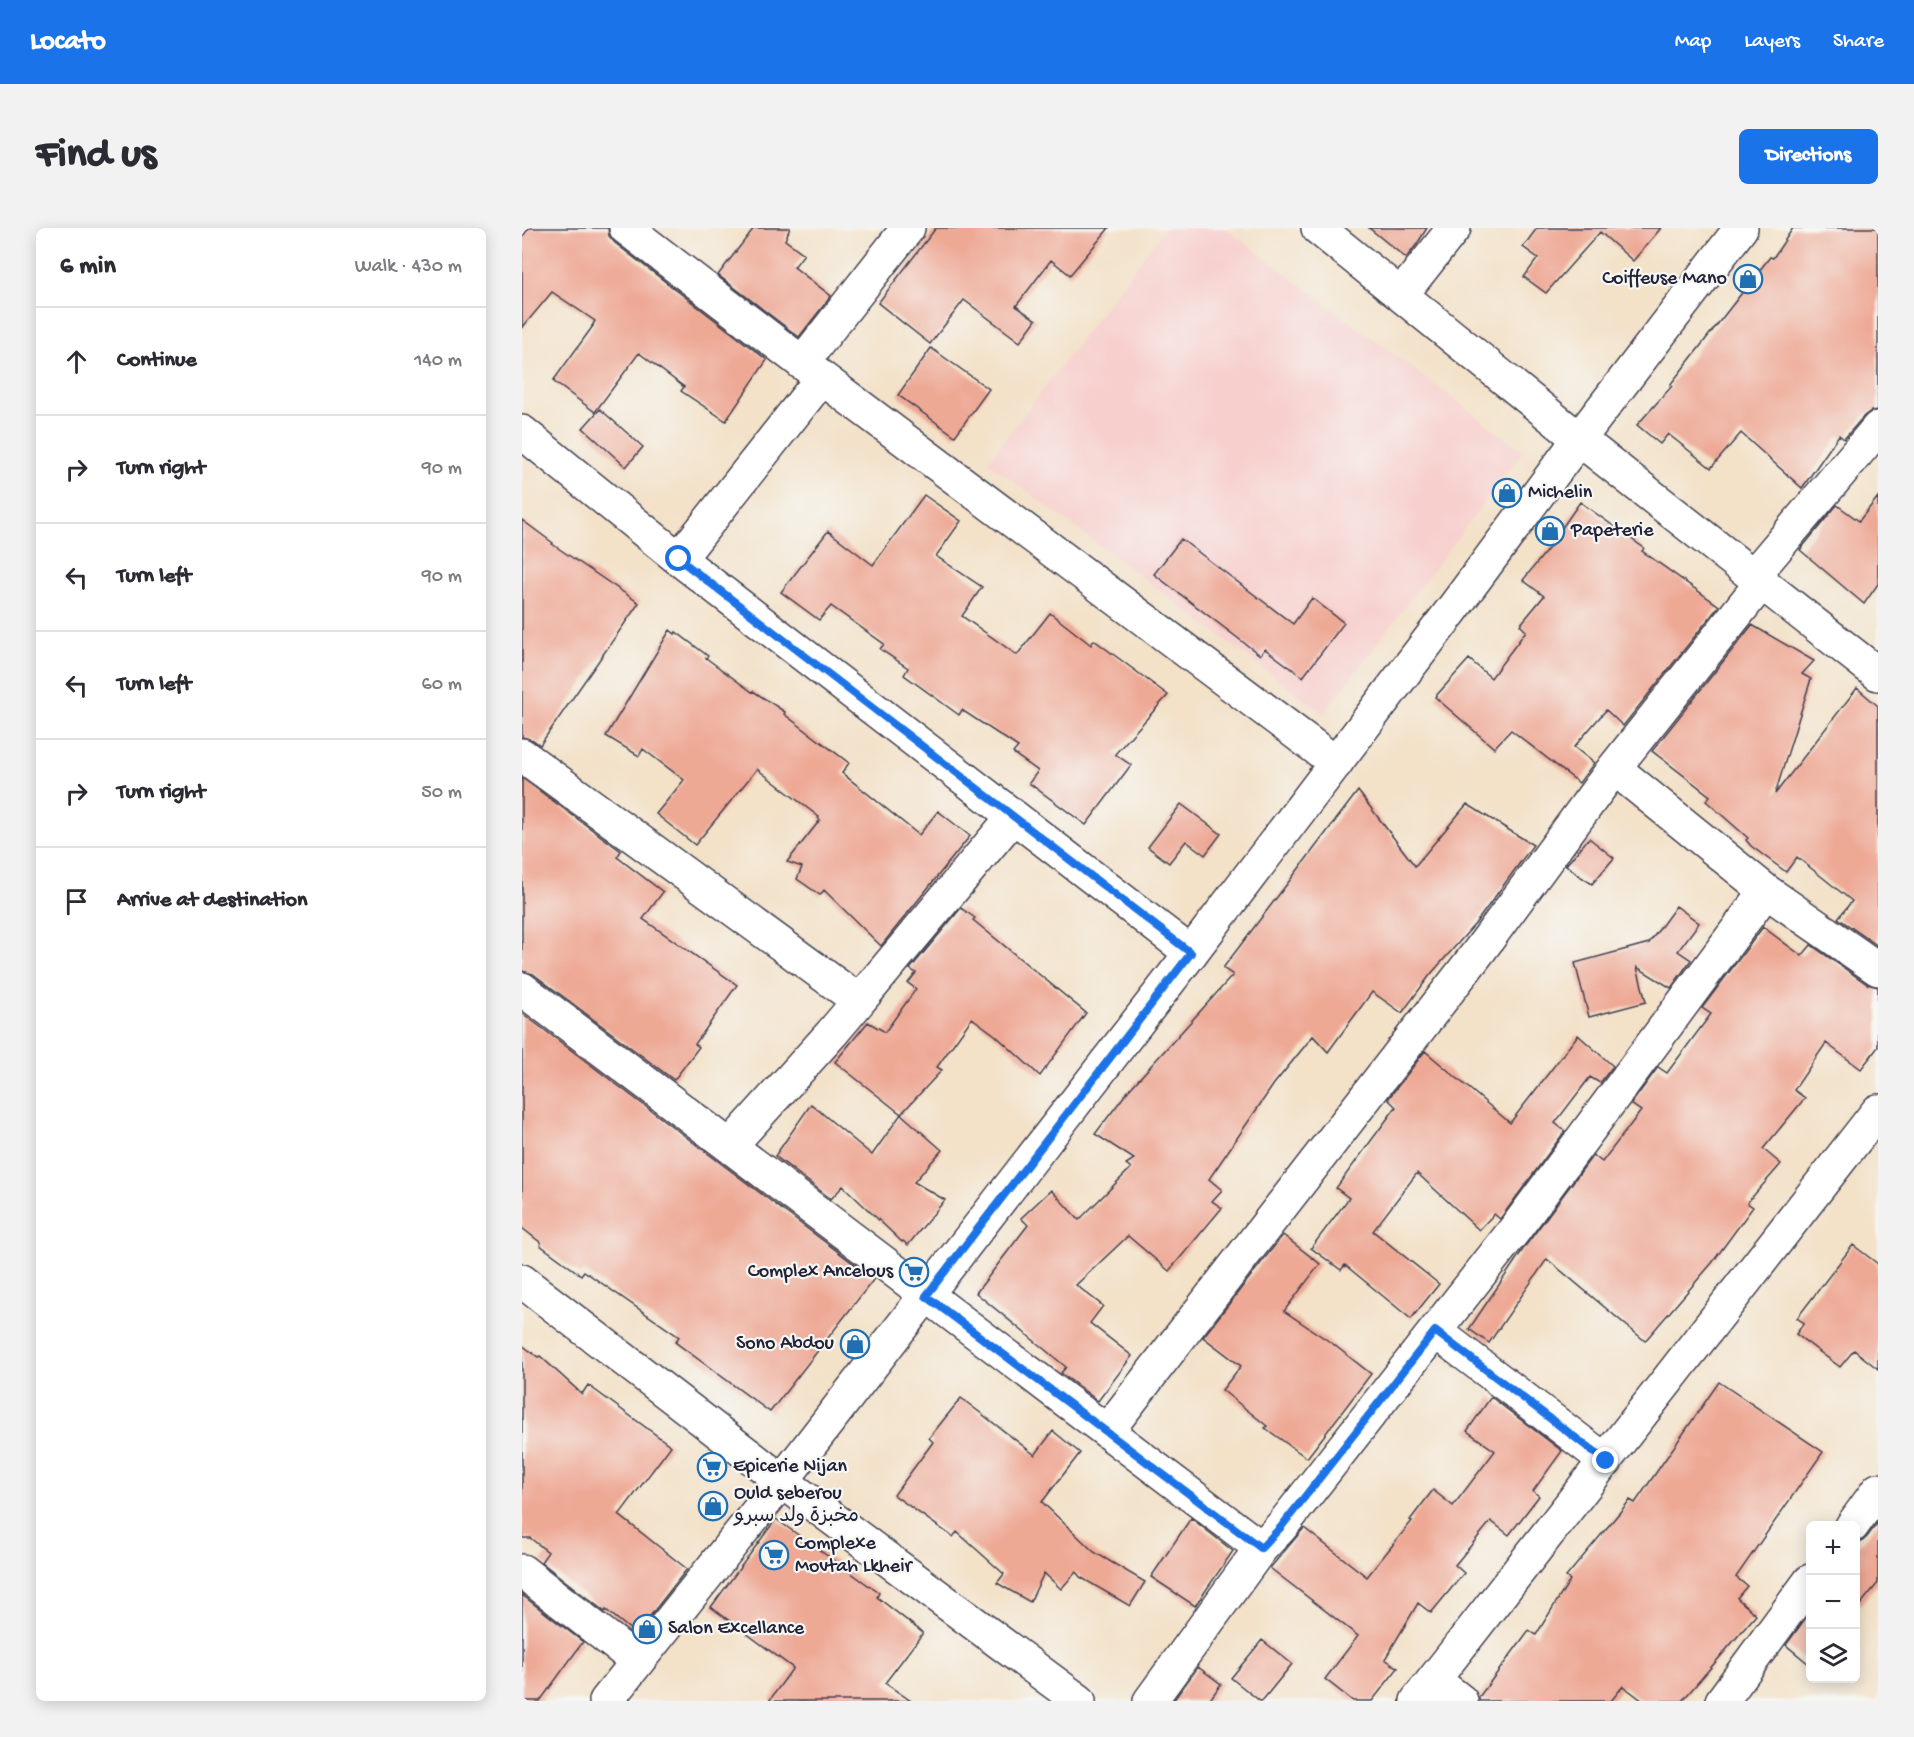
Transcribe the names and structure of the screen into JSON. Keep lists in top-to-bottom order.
{
  "places": {
    "shop": [
      "Coiffeuse Mano",
      "Michelin",
      "Papeterie",
      "Sono Abdou",
      "Ould seberou مخبزة ولد سبرو",
      "Salon Excellance"
    ],
    "supermarket": ["Complex Ancelous", "Epicerie Nijan", "Complexe Movtah Lkheir"]
  },
  "page": {
    "header": "Locato",
    "nav": ["Map", "Layers", "Share"],
    "buttons": "Directions",
    "title": "Find us",
    "heading": ["6 min", "Walk · 430 m"],
    "list": [
      ["Continue", "140 m"],
      ["Turn right", "90 m"],
      ["Turn left", "90 m"],
      ["Turn left", "60 m"],
      ["Turn right", "50 m"],
      "Arrive at destination"
    ],
    "map_buttons": ["+", "−"]
  }
}
